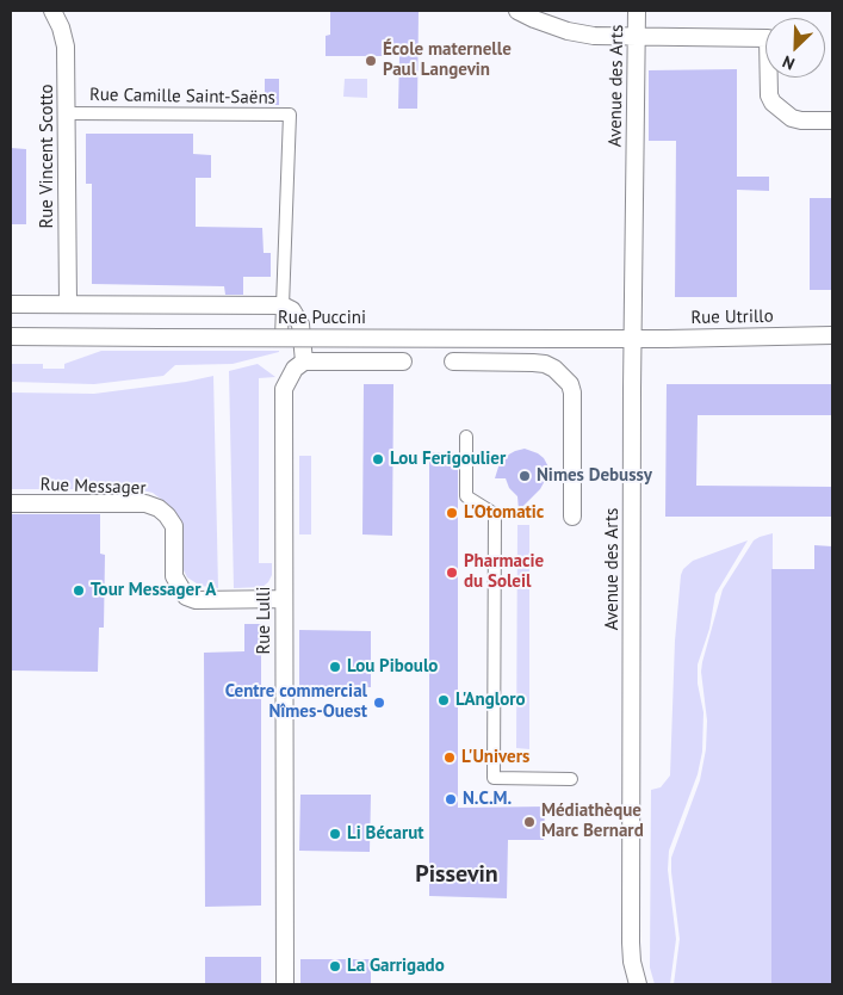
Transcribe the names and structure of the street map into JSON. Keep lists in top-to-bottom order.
{
  "streets": {
    "street": [
      "Avenue des Arts",
      "Rue Camille Saint-Saëns",
      "Rue Vincent Scotto",
      "Rue Utrillo",
      "Rue Puccini",
      "Rue Messager",
      "Rue Lulli"
    ]
  },
  "crossings": [
    ["Avenue des Arts", "Rue Utrillo"],
    ["Avenue des Arts", "Rue Puccini"],
    ["Rue Camille Saint-Saëns", "Rue Vincent Scotto"],
    ["Rue Camille Saint-Saëns", "Rue Puccini"],
    ["Rue Utrillo", "Rue Puccini"],
    ["Rue Messager", "Rue Lulli"]
  ],
  "districts": ["Pissevin"],
  "places": [
    "École maternelle Paul Langevin",
    "Lou Ferigoulier",
    "Nimes Debussy",
    "L'Otomatic",
    "Pharmacie du Soleil",
    "Tour Messager A",
    "Lou Piboulo",
    "L'Angloro",
    "Centre commercial Nîmes-Ouest",
    "L'Univers",
    "N.C.M.",
    "Médiathèque Marc Bernard",
    "Li Bécarut",
    "La Garrigado"
  ],
  "north": "bottom left"
}
